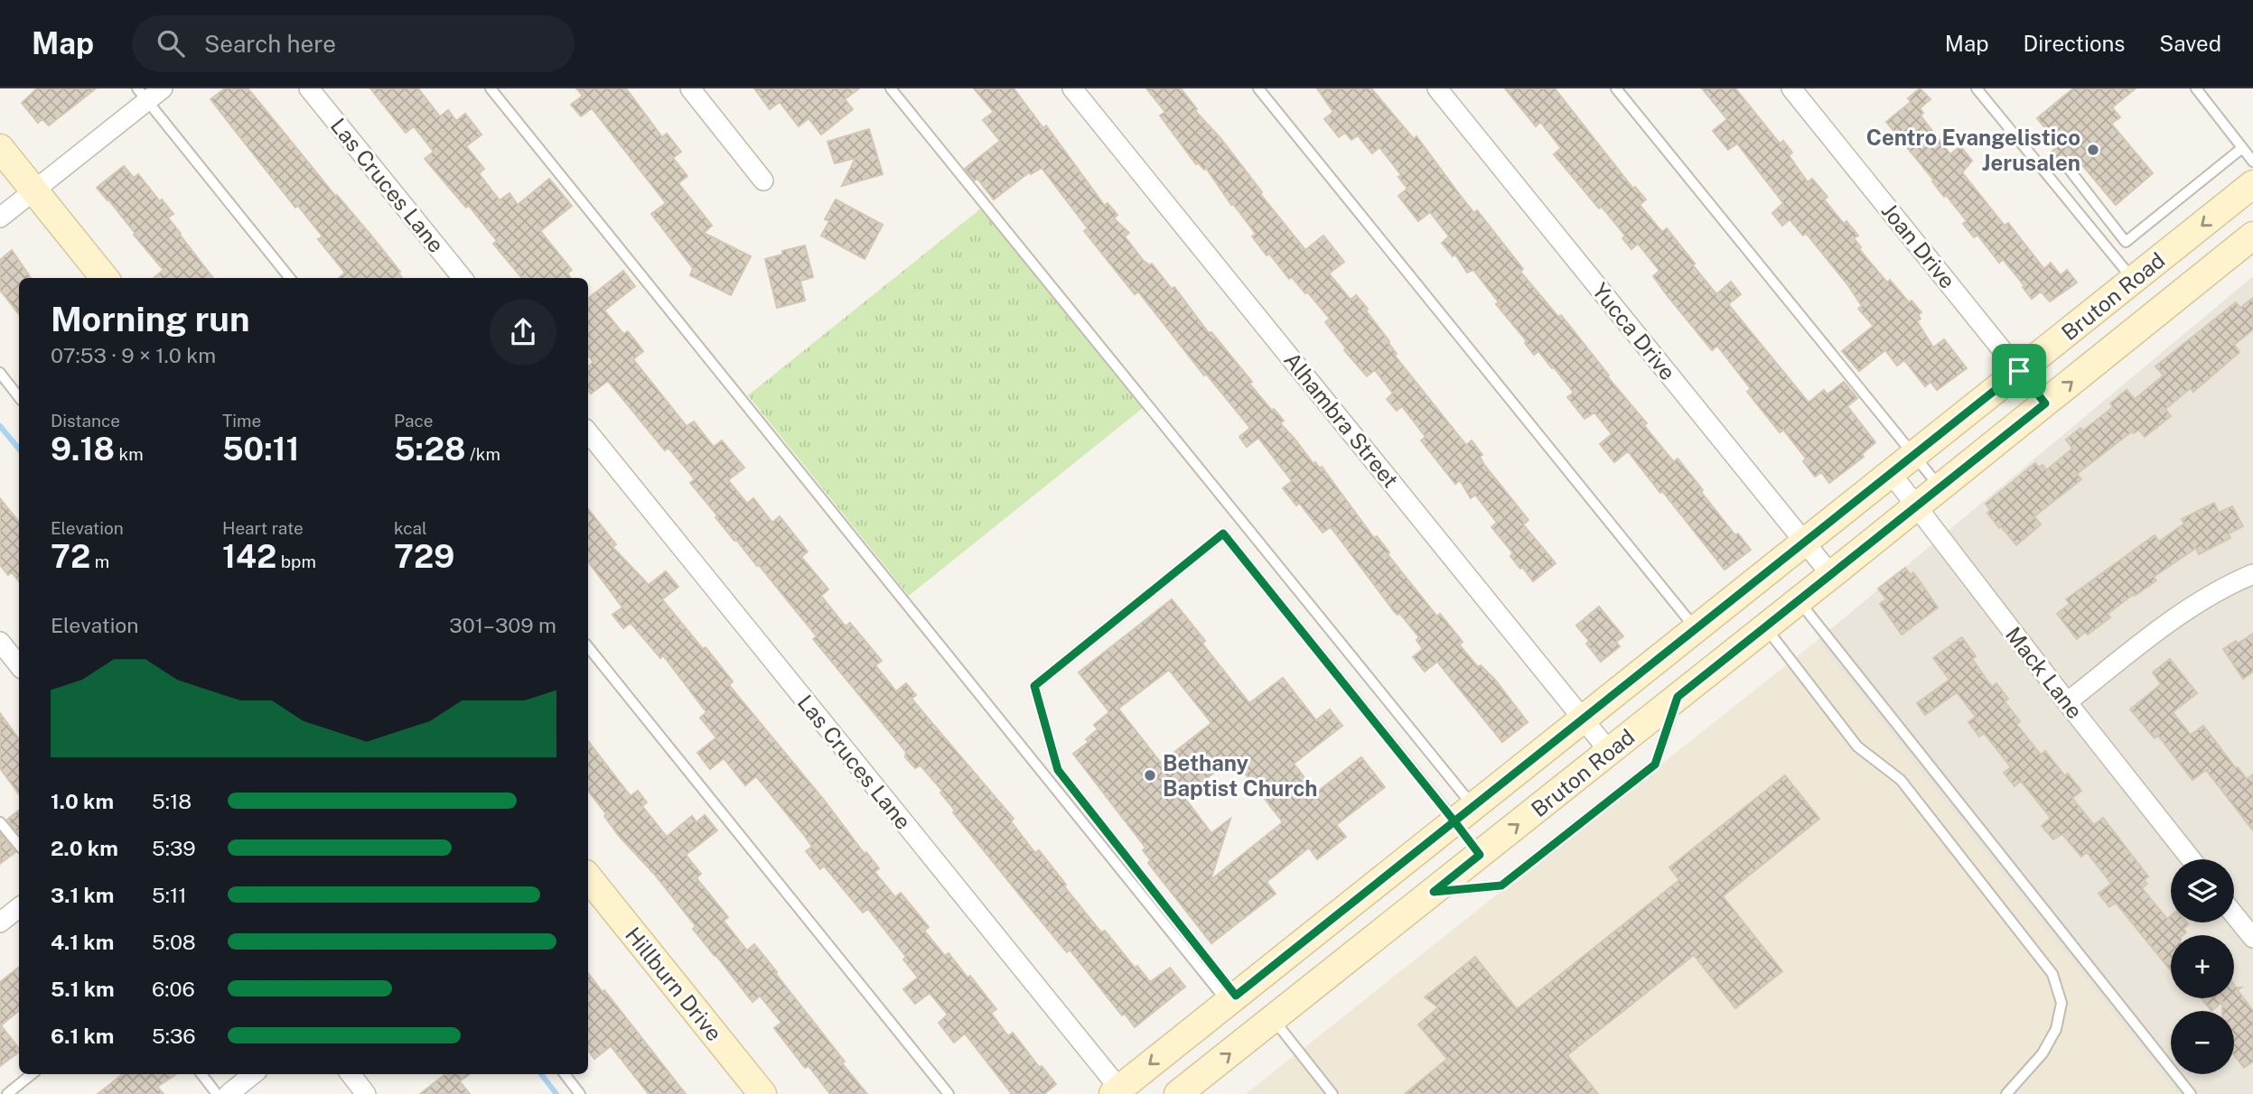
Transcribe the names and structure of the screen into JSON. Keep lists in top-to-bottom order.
{
  "streets": {
    "main road": ["Bruton Road", "Hillburn Drive"],
    "street": [
      "Las Cruces Lane",
      "Joan Drive",
      "Yucca Drive",
      "Alhambra Street",
      "Mack Lane"
    ]
  },
  "crossings": [
    ["Las Cruces Lane", "Bruton Road"],
    ["Joan Drive", "Bruton Road"],
    ["Bruton Road", "Yucca Drive"],
    ["Bruton Road", "Alhambra Street"],
    ["Bruton Road", "Mack Lane"]
  ],
  "places": ["Centro Evangelistico Jerusalen", "Bethany Baptist Church"],
  "page": {
    "header": "Map",
    "search": "Search here",
    "nav": ["Map", "Directions", "Saved"],
    "heading": ["Morning run", "07:53 · 9 × 1.0 km"],
    "stats": [
      ["Distance", "9.18 km"],
      ["Time", "50:11"],
      ["Pace", "5:28 /km"],
      ["Elevation", "72 m"],
      ["Heart rate", "142 bpm"],
      ["kcal", "729"]
    ],
    "chart": ["Elevation", "301–309 m"],
    "list": [
      {
        "name": "1.0 km",
        "note": "5:18"
      },
      {
        "name": "2.0 km",
        "note": "5:39"
      },
      {
        "name": "3.1 km",
        "note": "5:11"
      },
      {
        "name": "4.1 km",
        "note": "5:08"
      },
      {
        "name": "5.1 km",
        "note": "6:06"
      },
      {
        "name": "6.1 km",
        "note": "5:36"
      }
    ],
    "map_buttons": ["+", "−"]
  }
}
